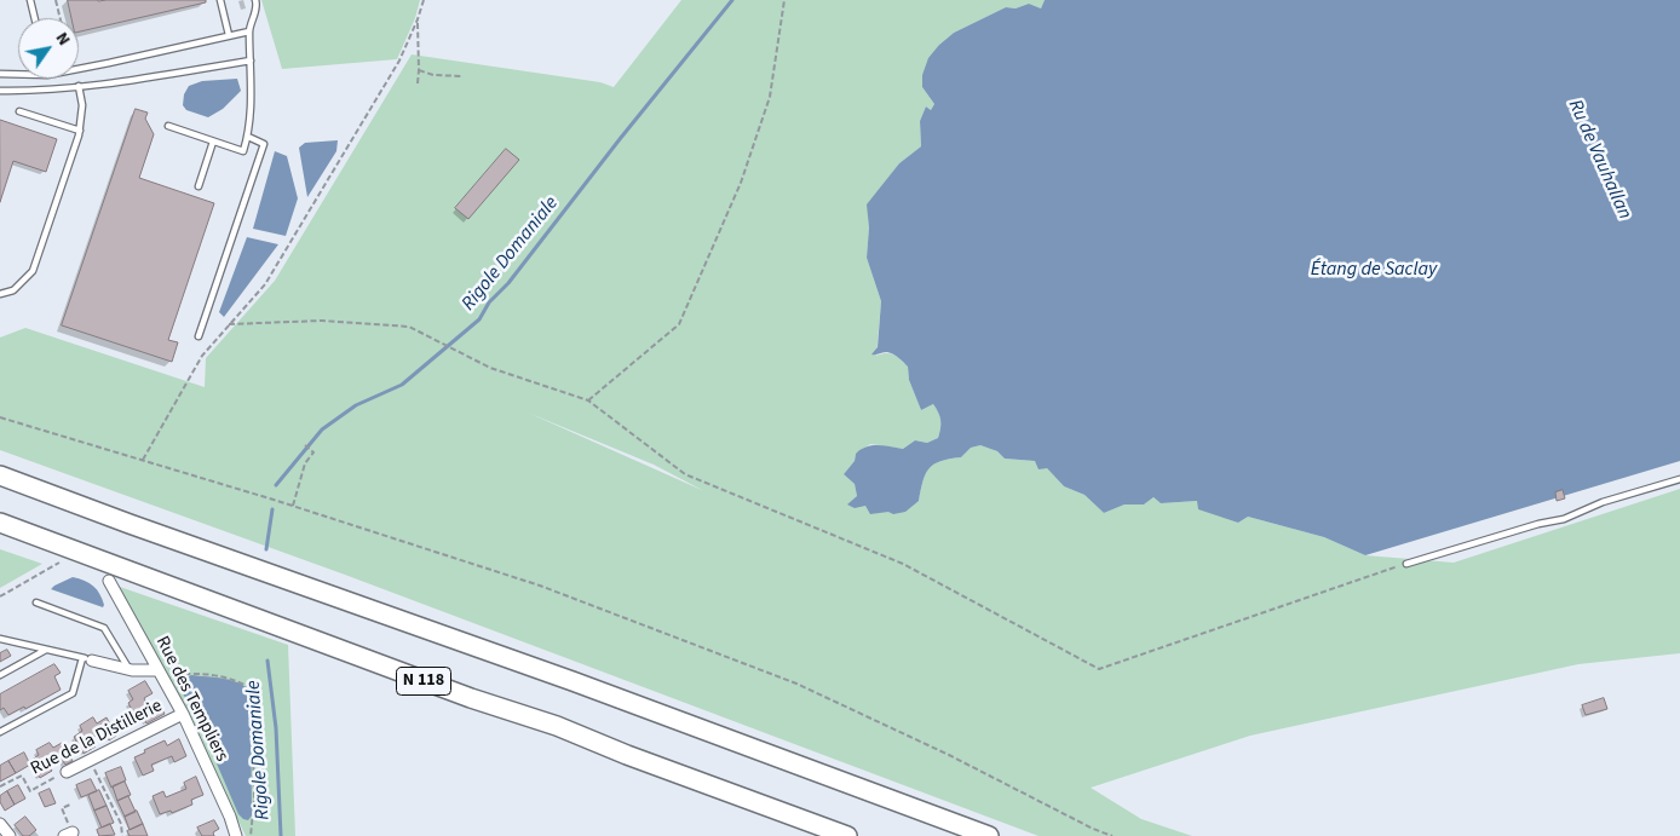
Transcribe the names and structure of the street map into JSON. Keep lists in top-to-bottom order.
{
  "streets": {
    "highway": ["N 118"],
    "street": ["Rue des Templiers", "Rue de la Distillerie"]
  },
  "crossings": [
    ["Rue des Templiers", "Rue de la Distillerie"]
  ],
  "water": ["Ru de Vauhallan", "Rigole Domaniale", "Étang de Saclay"],
  "north": "top right"
}
